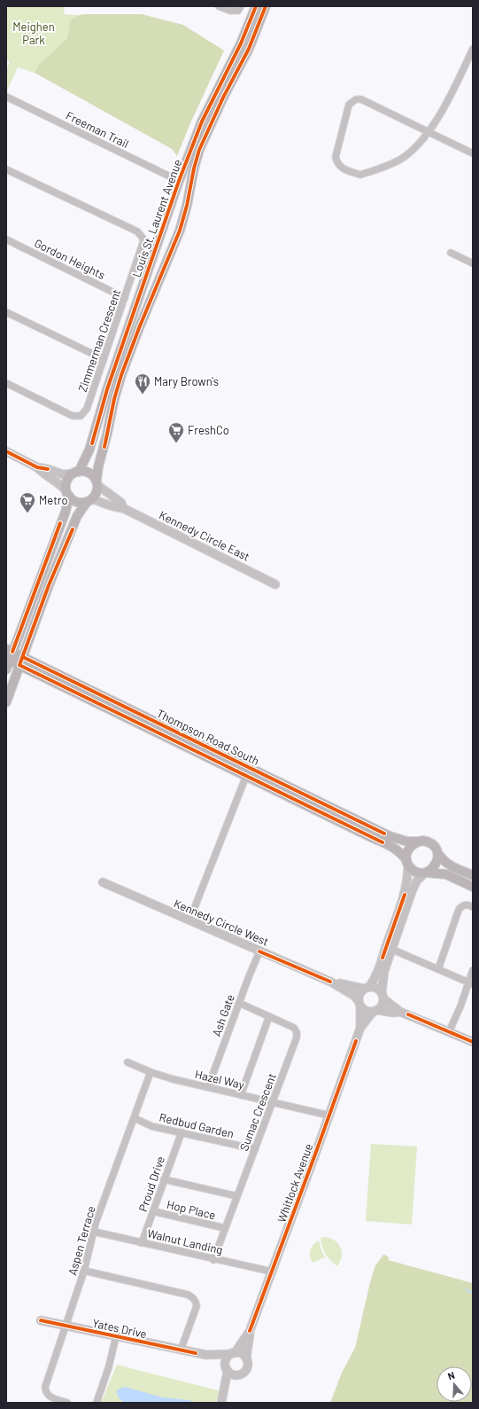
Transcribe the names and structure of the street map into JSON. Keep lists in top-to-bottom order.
{
  "streets": {
    "main road": ["Louis St. Laurent Avenue", "Thompson Road South"],
    "street": [
      "Freeman Trail",
      "Gordon Heights",
      "Zimmerman Crescent",
      "Kennedy Circle East",
      "Kennedy Circle West",
      "Ash Gate",
      "Hazel Way",
      "Sumac Crescent",
      "Redbud Garden",
      "Whitlock Avenue",
      "Proud Drive",
      "Hop Place",
      "Aspen Terrace",
      "Walnut Landing",
      "Yates Drive"
    ]
  },
  "crossings": [
    ["Freeman Trail", "Louis St. Laurent Avenue"],
    ["Louis St. Laurent Avenue", "Kennedy Circle East"],
    ["Gordon Heights", "Zimmerman Crescent"],
    ["Kennedy Circle West", "Ash Gate"],
    ["Kennedy Circle West", "Whitlock Avenue"],
    ["Ash Gate", "Hazel Way"],
    ["Ash Gate", "Sumac Crescent"],
    ["Hazel Way", "Sumac Crescent"],
    ["Hazel Way", "Whitlock Avenue"],
    ["Hazel Way", "Aspen Terrace"],
    ["Sumac Crescent", "Redbud Garden"],
    ["Sumac Crescent", "Hop Place"],
    ["Sumac Crescent", "Walnut Landing"],
    ["Redbud Garden", "Proud Drive"],
    ["Redbud Garden", "Aspen Terrace"],
    ["Whitlock Avenue", "Walnut Landing"],
    ["Whitlock Avenue", "Yates Drive"],
    ["Proud Drive", "Hop Place"],
    ["Proud Drive", "Walnut Landing"],
    ["Aspen Terrace", "Walnut Landing"],
    ["Aspen Terrace", "Yates Drive"]
  ],
  "parks": ["Meighen Park"],
  "places": {
    "restaurant": ["Mary Brown's"],
    "supermarket": ["FreshCo", "Metro"]
  },
  "north": "top"
}
